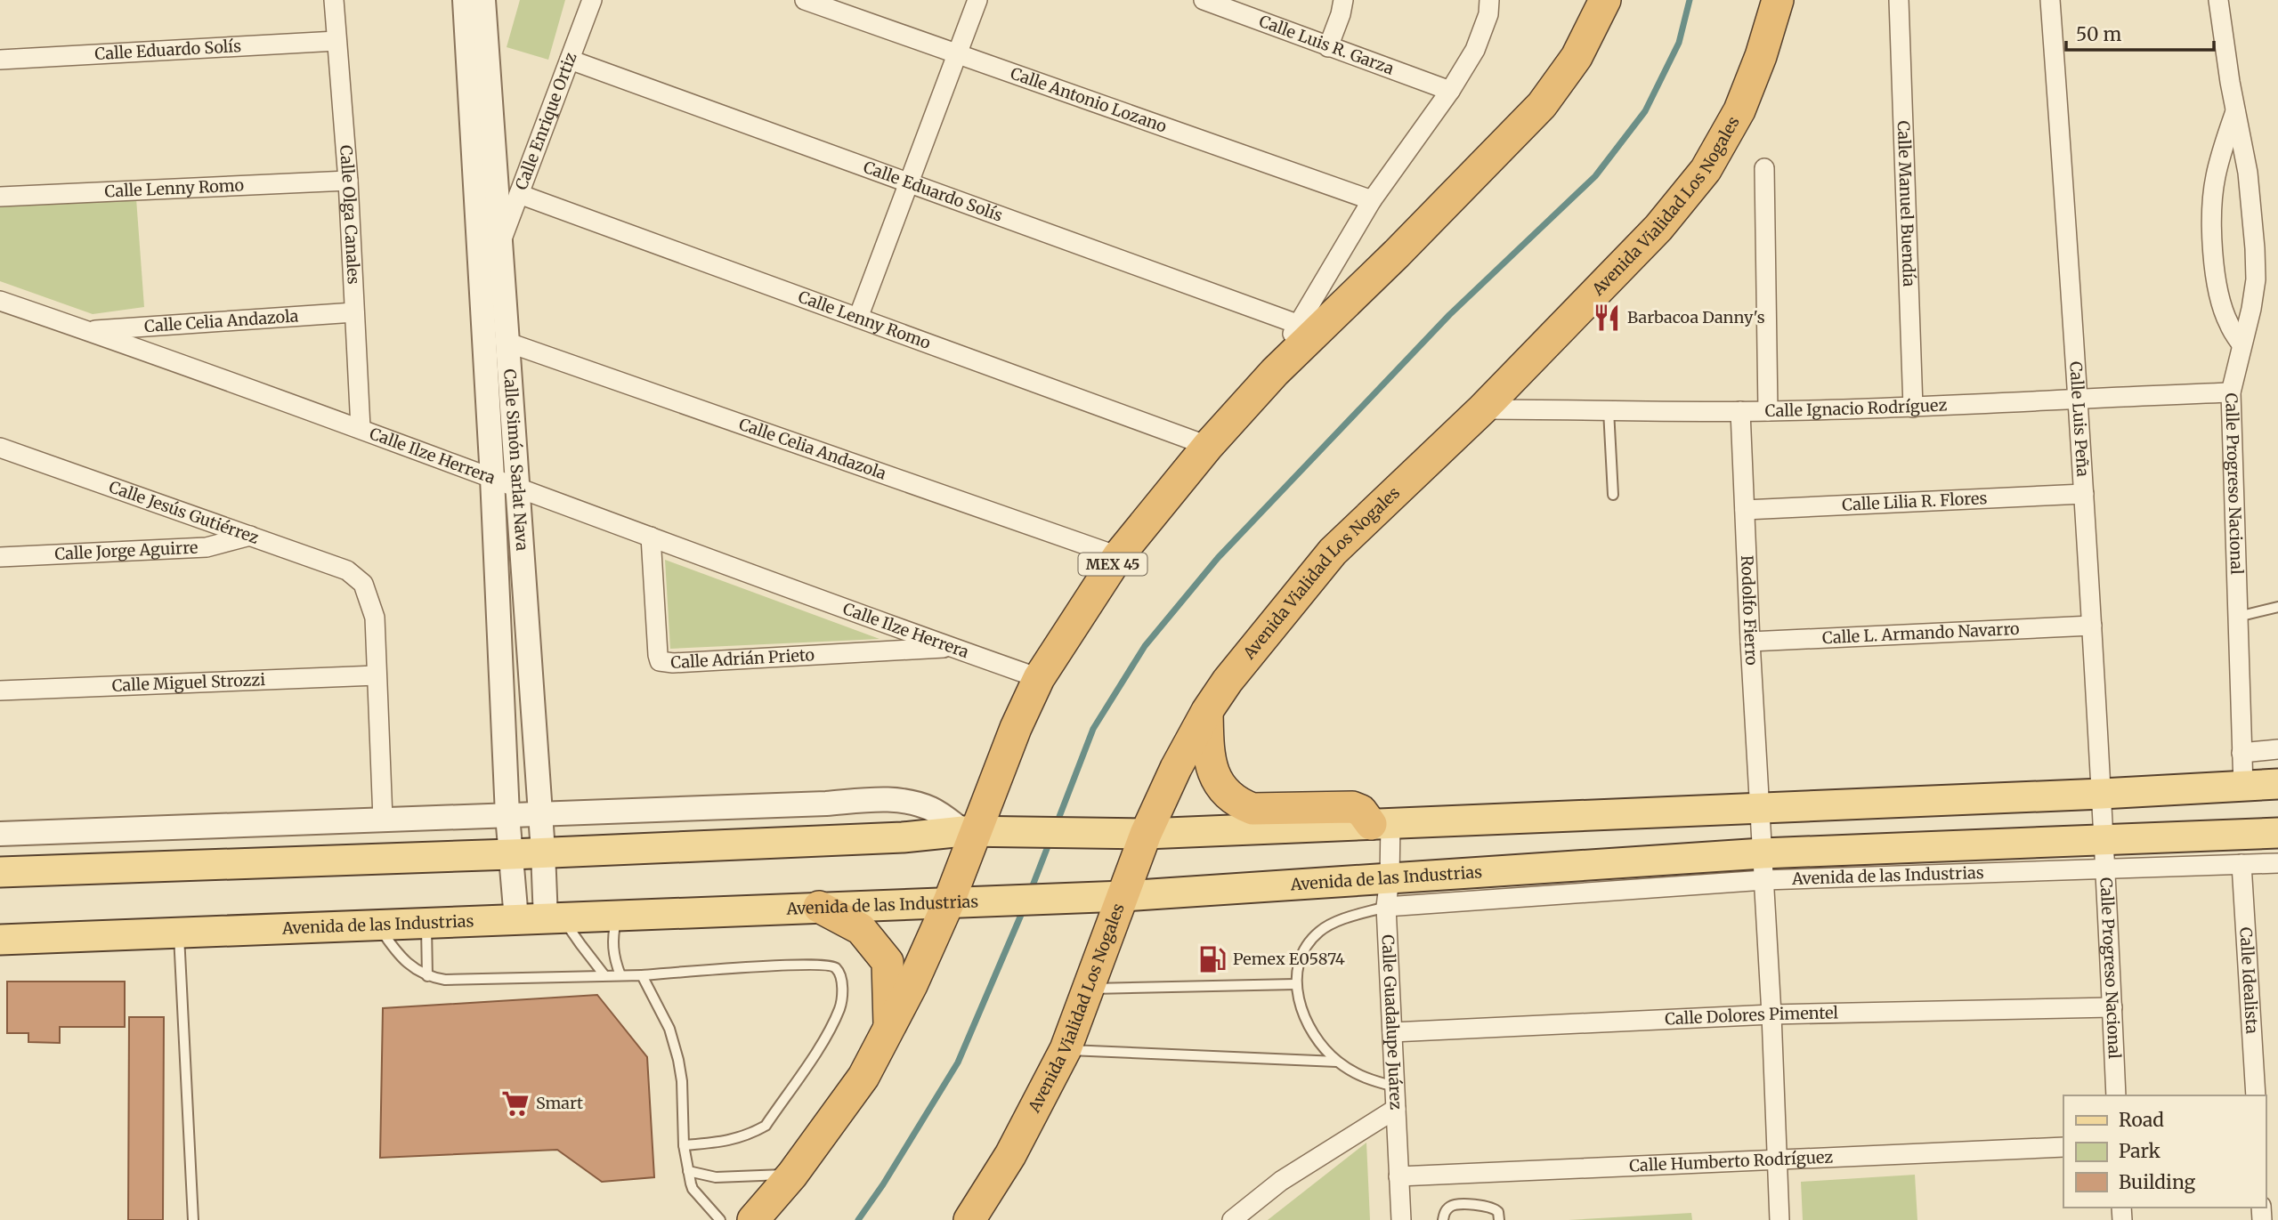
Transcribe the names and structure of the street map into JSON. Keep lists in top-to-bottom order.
{
  "streets": {
    "highway": ["Avenida Vialidad Los Nogales", "MEX 45"],
    "main road": ["Avenida de las Industrias"],
    "street": [
      "Calle Luis R. Garza",
      "Calle Eduardo Solís",
      "Calle Antonio Lozano",
      "Calle Enrique Ortiz",
      "Calle Lenny Romo",
      "Calle Manuel Buendía",
      "Calle Olga Canales",
      "Calle Celia Andazola",
      "Calle Ignacio Rodríguez",
      "Calle Luis Peña",
      "Calle Ilze Herrera",
      "Calle Simón Sarlat Nava",
      "Calle Progreso Nacional",
      "Calle Lilia R. Flores",
      "Calle Jesús Gutiérrez",
      "Calle Jorge Aguirre",
      "Rodolfo Fierro",
      "Calle L. Armando Navarro",
      "Calle Adrián Prieto",
      "Calle Miguel Strozzi",
      "Calle Idealista",
      "Calle Dolores Pimentel",
      "Calle Guadalupe Juárez",
      "Calle Humberto Rodríguez"
    ]
  },
  "crossings": [
    ["Calle Eduardo Solís", "Calle Enrique Ortiz"],
    ["Calle Eduardo Solís", "Calle Olga Canales"],
    ["Calle Enrique Ortiz", "Calle Lenny Romo"],
    ["Calle Enrique Ortiz", "Calle Simón Sarlat Nava"],
    ["Calle Lenny Romo", "Calle Olga Canales"],
    ["Calle Lenny Romo", "MEX 45"],
    ["Calle Manuel Buendía", "Calle Ignacio Rodríguez"],
    ["Avenida Vialidad Los Nogales", "Calle Ignacio Rodríguez"],
    ["Avenida Vialidad Los Nogales", "Avenida de las Industrias"],
    ["Calle Olga Canales", "Calle Celia Andazola"],
    ["Calle Olga Canales", "Calle Ilze Herrera"],
    ["Calle Celia Andazola", "Calle Ilze Herrera"],
    ["Calle Celia Andazola", "Calle Simón Sarlat Nava"],
    ["Calle Celia Andazola", "MEX 45"],
    ["Calle Ignacio Rodríguez", "Calle Luis Peña"],
    ["Calle Ignacio Rodríguez", "Calle Progreso Nacional"],
    ["Calle Ignacio Rodríguez", "Rodolfo Fierro"],
    ["Calle Luis Peña", "Calle Progreso Nacional"],
    ["Calle Luis Peña", "Calle Lilia R. Flores"],
    ["Calle Luis Peña", "Calle L. Armando Navarro"],
    ["Calle Luis Peña", "Avenida de las Industrias"],
    ["Calle Ilze Herrera", "Calle Simón Sarlat Nava"],
    ["Calle Ilze Herrera", "MEX 45"],
    ["Calle Ilze Herrera", "Calle Adrián Prieto"],
    ["Calle Simón Sarlat Nava", "Avenida de las Industrias"],
    ["Calle Progreso Nacional", "Avenida de las Industrias"],
    ["Calle Progreso Nacional", "Calle Dolores Pimentel"],
    ["Calle Lilia R. Flores", "Rodolfo Fierro"],
    ["Calle Jesús Gutiérrez", "Calle Jorge Aguirre"],
    ["Calle Jesús Gutiérrez", "Calle Miguel Strozzi"],
    ["MEX 45", "Avenida de las Industrias"],
    ["Rodolfo Fierro", "Calle L. Armando Navarro"],
    ["Avenida de las Industrias", "Calle Idealista"],
    ["Avenida de las Industrias", "Calle Guadalupe Juárez"],
    ["Calle Dolores Pimentel", "Calle Guadalupe Juárez"],
    ["Calle Guadalupe Juárez", "Calle Humberto Rodríguez"]
  ],
  "places": {
    "restaurant": ["Barbacoa Danny's"],
    "fuel station": ["Pemex E05874"],
    "supermarket": ["Smart"]
  },
  "legend": ["Road", "Park", "Building"],
  "scale_bar": "50 m"
}
